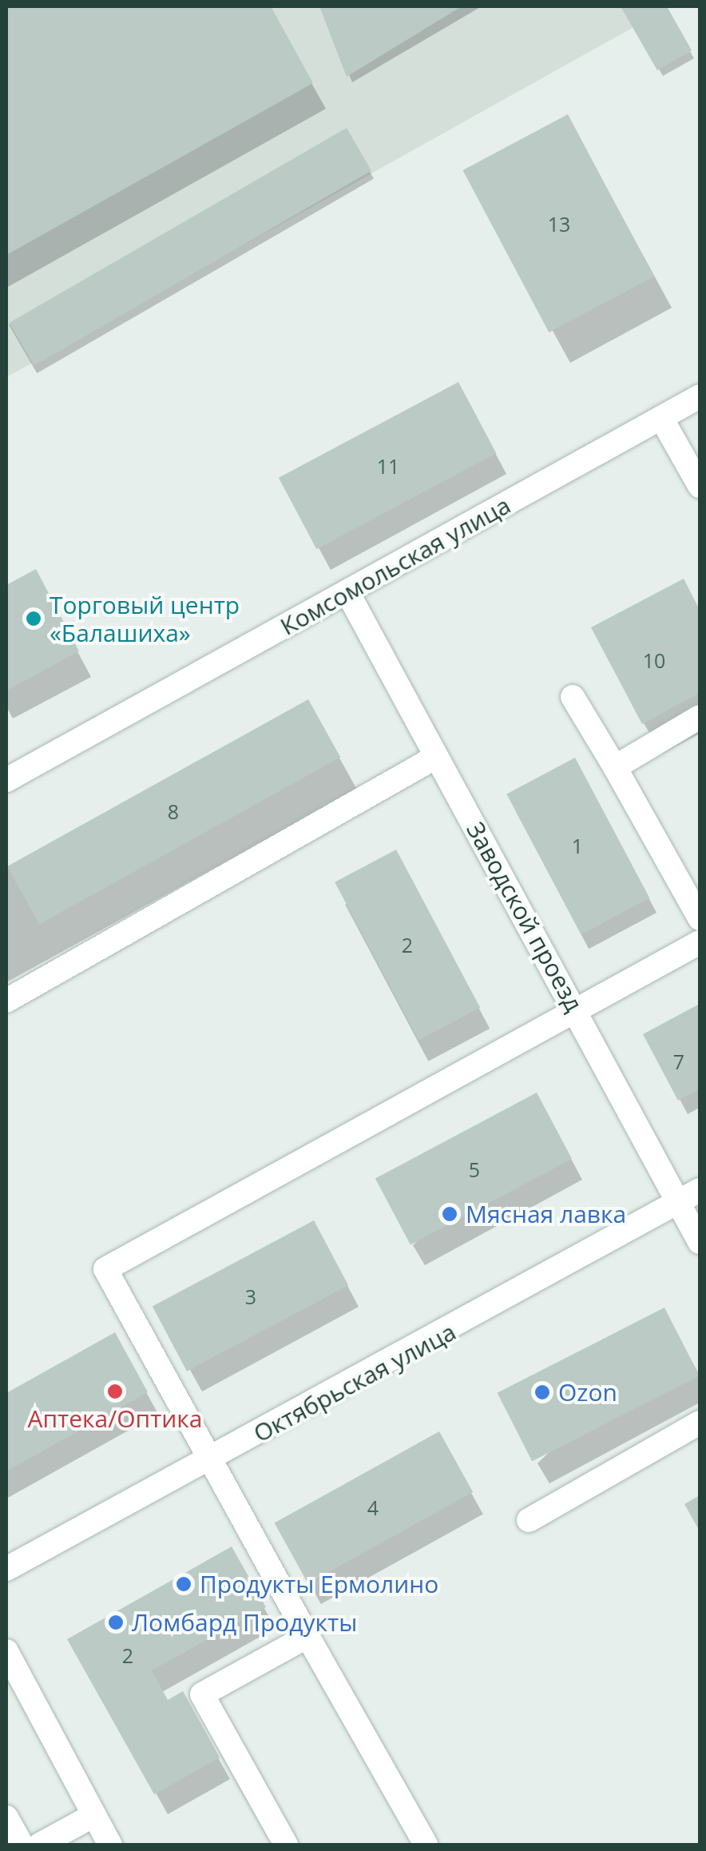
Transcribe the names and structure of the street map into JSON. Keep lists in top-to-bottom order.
{
  "streets": {
    "street": ["Комсомольская улица", "Заводской проезд", "Октябрьская улица"]
  },
  "crossings": [
    ["Комсомольская улица", "Заводской проезд"],
    ["Заводской проезд", "Октябрьская улица"]
  ],
  "places": [
    "Торговый центр «Балашиха»",
    "Мясная лавка",
    "Аптека/Оптика",
    "Ozon",
    "Продукты Ермолино",
    "Ломбард Продукты"
  ],
  "house_numbers": [
    "13",
    "11",
    "10",
    "8",
    "1",
    "2",
    "7",
    "5",
    "3",
    "4",
    "2"
  ]
}
